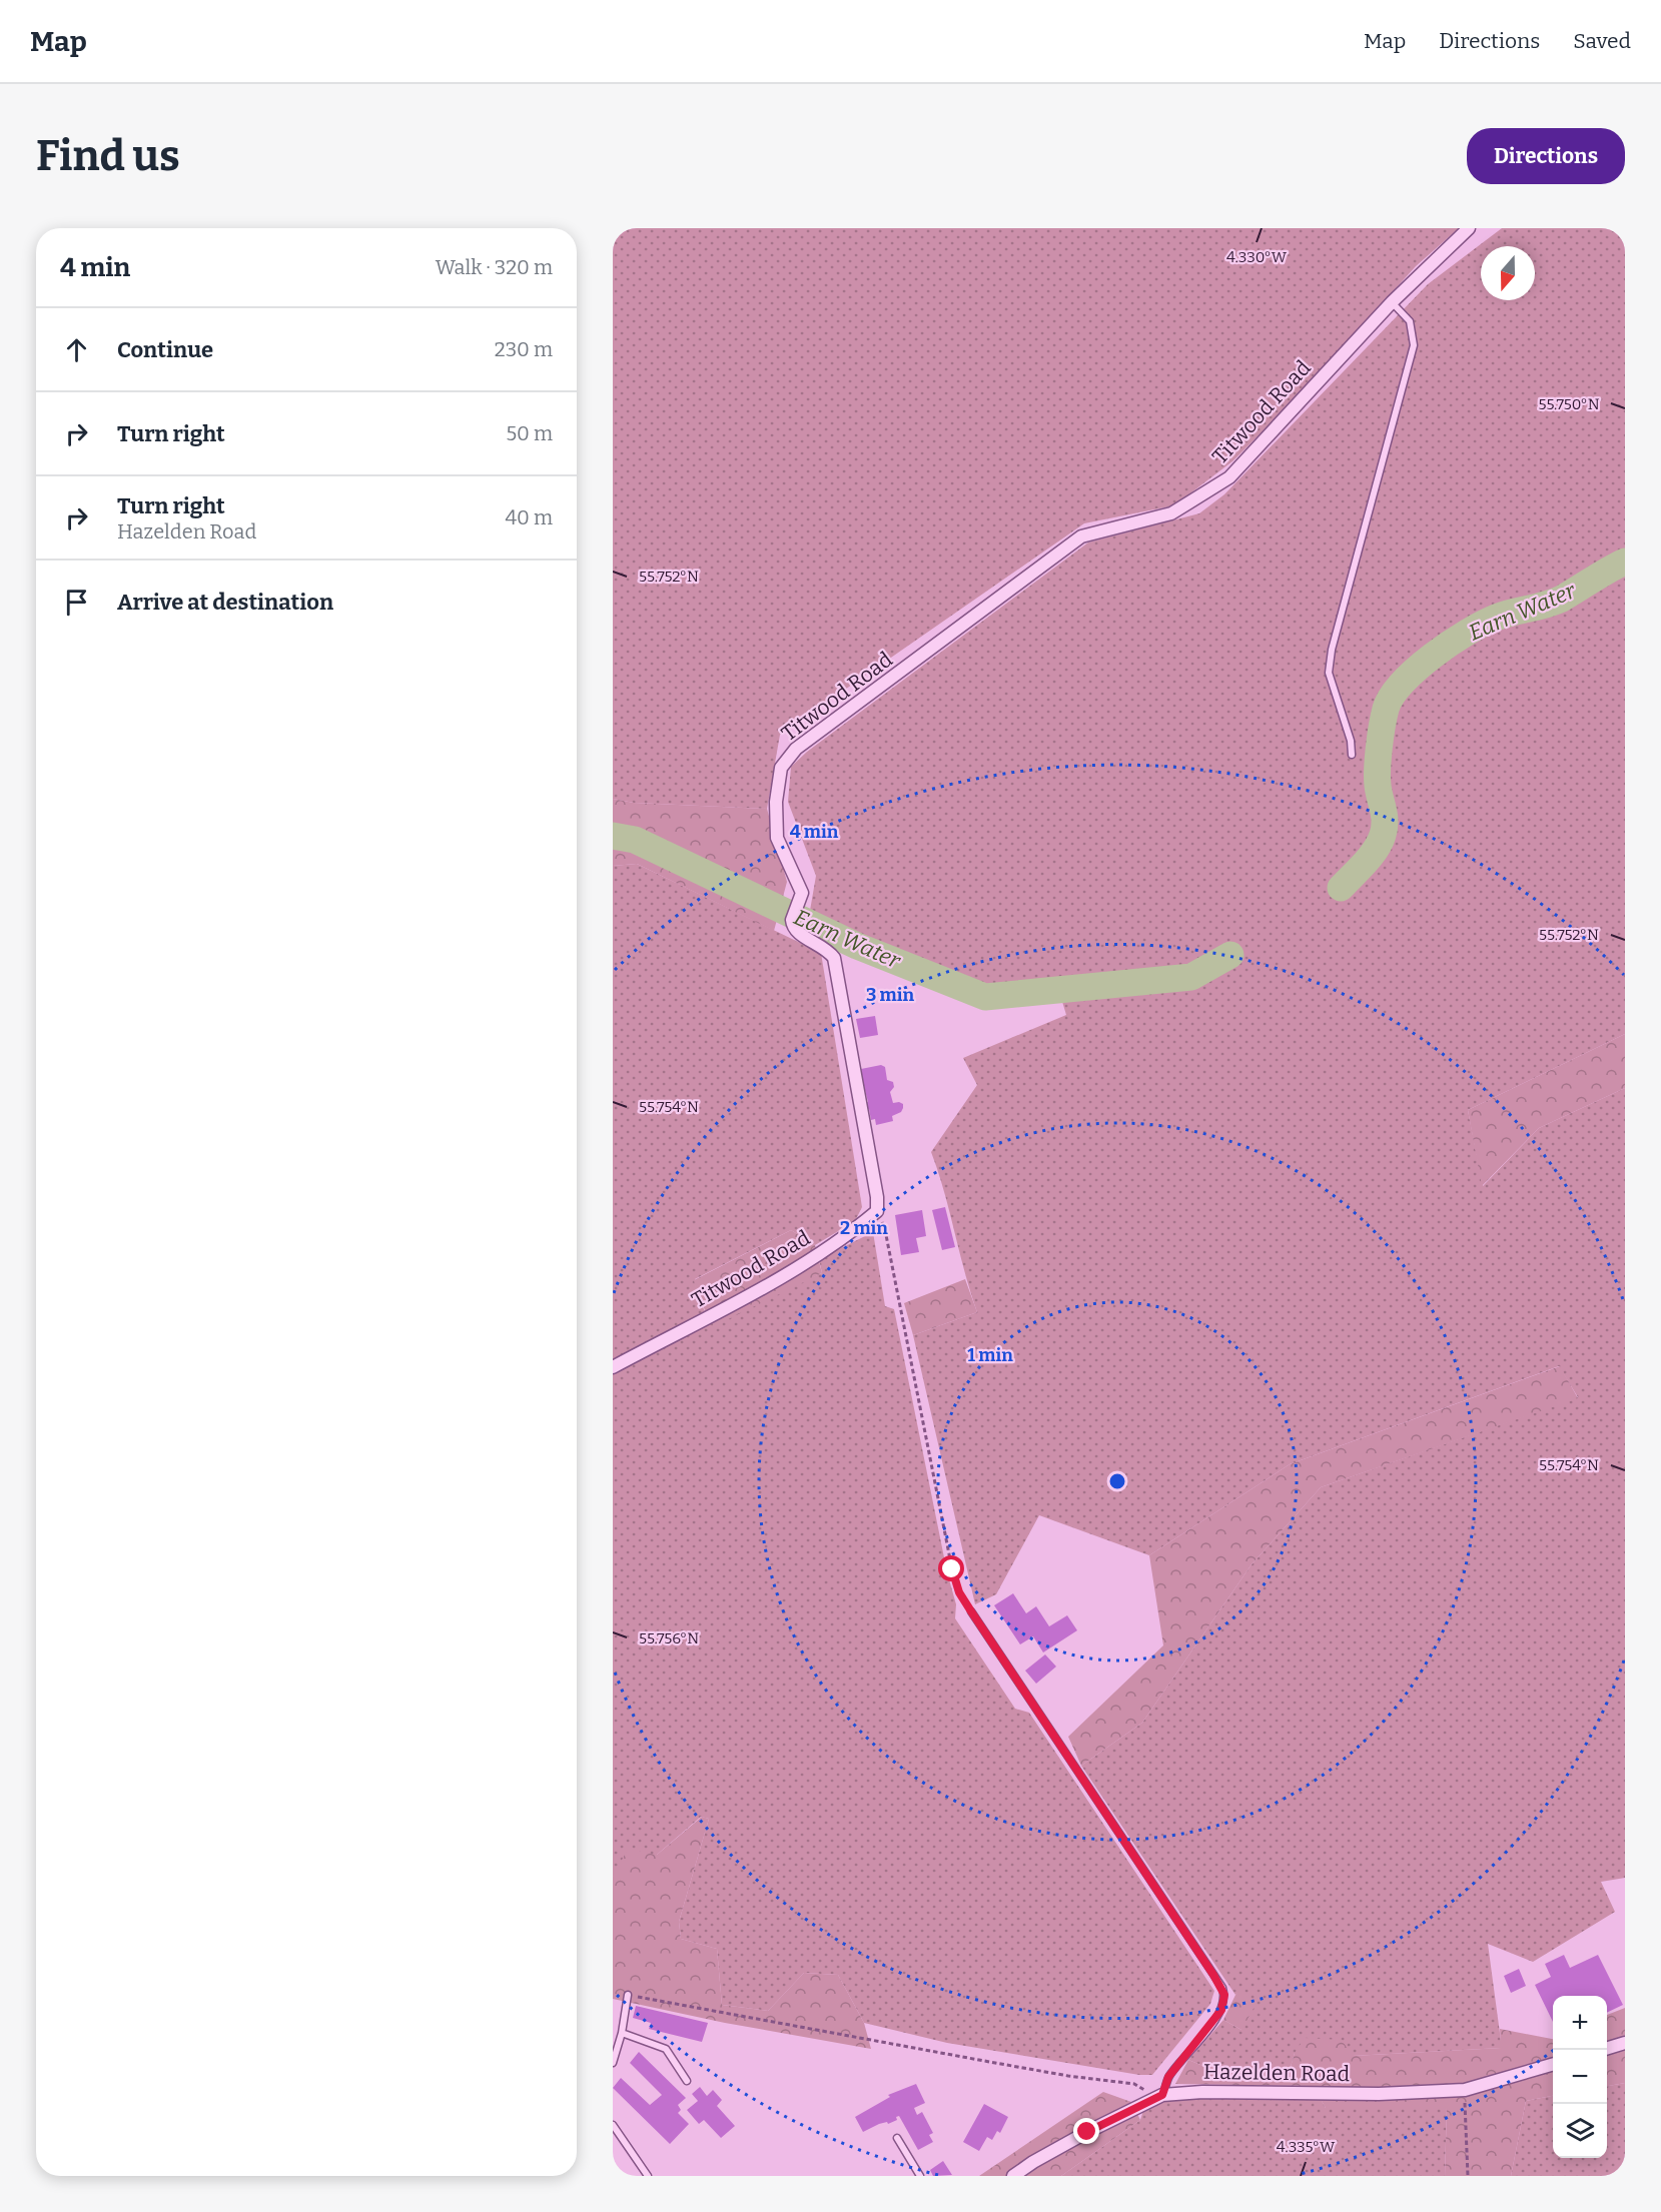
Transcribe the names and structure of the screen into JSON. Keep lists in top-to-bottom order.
{
  "streets": {
    "street": ["Titwood Road", "Hazelden Road"]
  },
  "water": ["Earn Water"],
  "north": "bottom",
  "page": {
    "header": "Map",
    "nav": ["Map", "Directions", "Saved"],
    "buttons": "Directions",
    "title": "Find us",
    "heading": ["4 min", "Walk · 320 m"],
    "list": [
      ["Continue", "230 m"],
      ["Turn right", "50 m"],
      ["Turn right", "Hazelden Road", "40 m"],
      "Arrive at destination"
    ],
    "map_buttons": ["+", "−"]
  },
  "coordinates": [
    "4.330°W",
    "55.750°N",
    "55.752°N",
    "55.754°N",
    "55.756°N",
    "4.335°W"
  ],
  "rings": [
    "4 min",
    "3 min",
    "2 min",
    "1 min"
  ]
}
